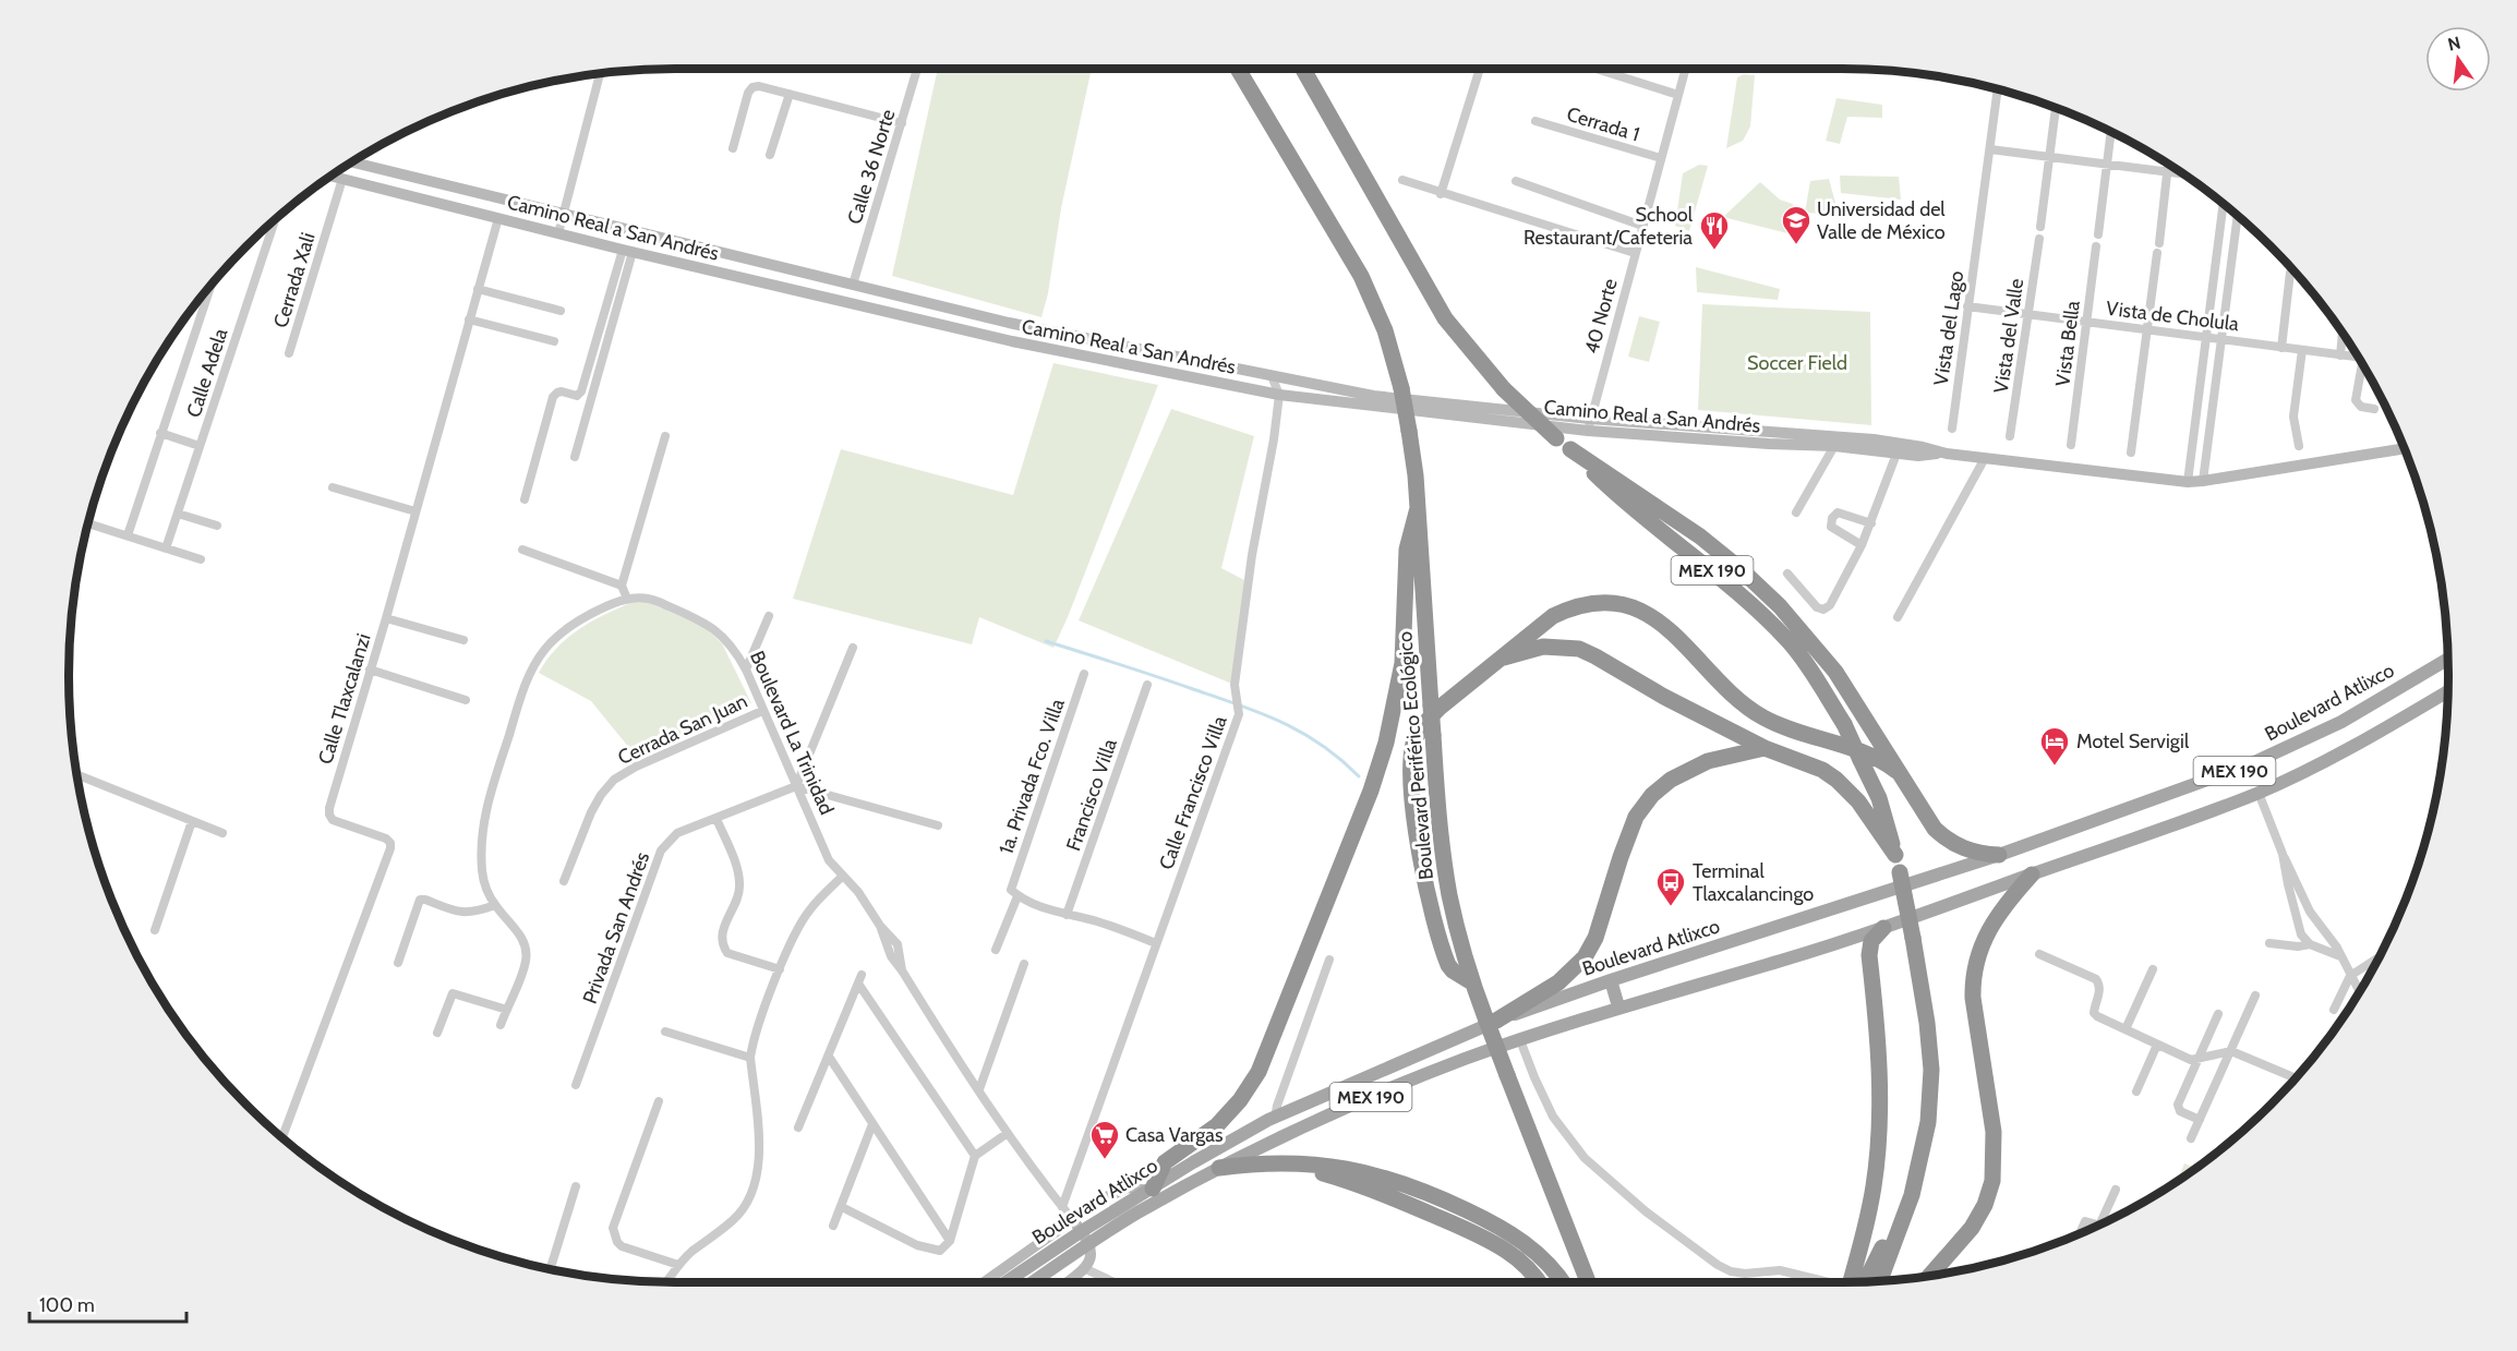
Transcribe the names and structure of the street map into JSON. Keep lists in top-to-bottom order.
{
  "streets": {
    "highway": ["MEX 190", "Boulevard Periférico Ecológico"],
    "main road": ["Camino Real a San Andrés", "Boulevard Atlixco", "Boulevard La Trinidad"],
    "street": [
      "Cerrada 1",
      "Calle 36 Norte",
      "Cerrada Xali",
      "40 Norte",
      "Vista de Cholula",
      "Vista del Lago",
      "Vista del Valle",
      "Vista Bella",
      "Calle Adela",
      "Calle Tlaxcalanzi",
      "Cerrada San Juan",
      "1a. Privada Fco. Villa",
      "Calle Francisco Villa",
      "Francisco Villa",
      "Privada San Andrés"
    ]
  },
  "crossings": [
    ["Cerrada 1", "40 Norte"],
    ["Calle 36 Norte", "Camino Real a San Andrés"],
    ["Camino Real a San Andrés", "Cerrada Xali"],
    ["Camino Real a San Andrés", "40 Norte"],
    ["Camino Real a San Andrés", "Calle Tlaxcalanzi"],
    ["Camino Real a San Andrés", "Calle Francisco Villa"],
    ["Vista de Cholula", "Vista del Lago"],
    ["Vista de Cholula", "Vista del Valle"],
    ["Vista de Cholula", "Vista Bella"],
    ["MEX 190", "Boulevard Atlixco"],
    ["MEX 190", "Boulevard La Trinidad"],
    ["Boulevard Atlixco", "Boulevard La Trinidad"],
    ["Cerrada San Juan", "Boulevard La Trinidad"],
    ["Boulevard La Trinidad", "Calle Francisco Villa"],
    ["Boulevard La Trinidad", "Privada San Andrés"]
  ],
  "parks": ["Soccer Field"],
  "places": {
    "school or university": ["Universidad del Valle de México"],
    "restaurant": ["School Restaurant/Cafeteria"],
    "hotel": ["Motel Servigil"],
    "bus stop": ["Terminal Tlaxcalancingo"],
    "supermarket": ["Casa Vargas"]
  },
  "scale_bar": "100 m",
  "north": "top"
}
